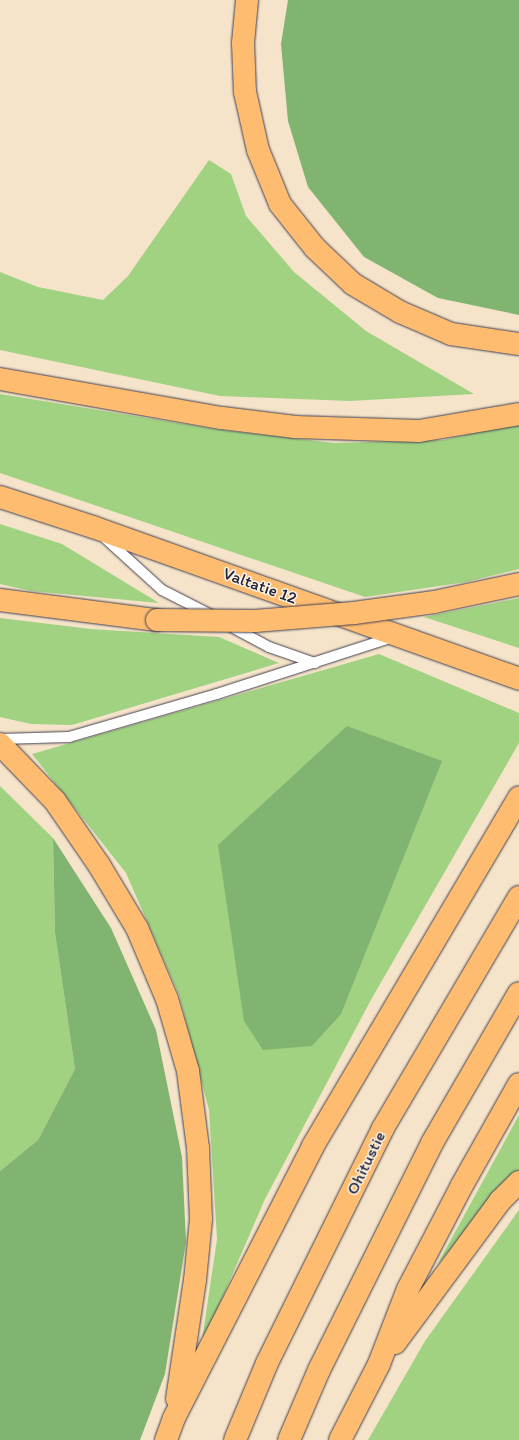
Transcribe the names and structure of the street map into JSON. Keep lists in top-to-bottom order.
{
  "streets": {
    "highway": ["Valtatie 12", "Ohitustie"]
  }
}
